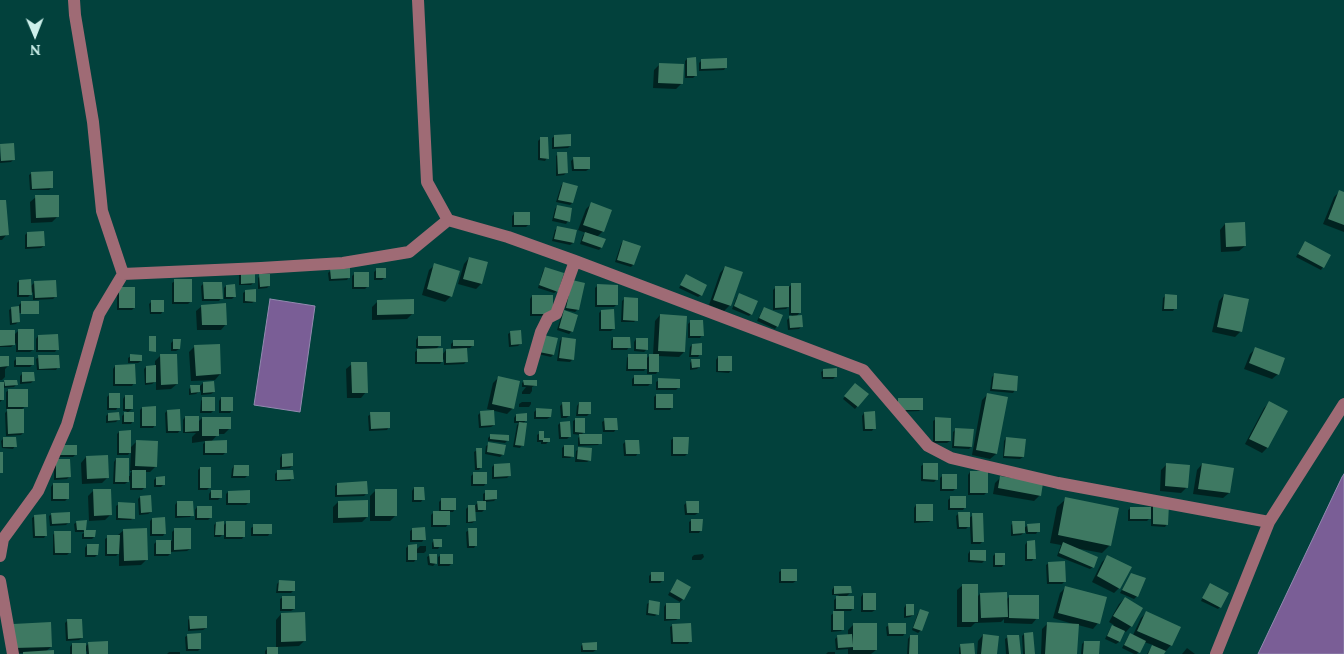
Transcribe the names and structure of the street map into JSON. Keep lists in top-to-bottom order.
{
  "north": "bottom"
}
